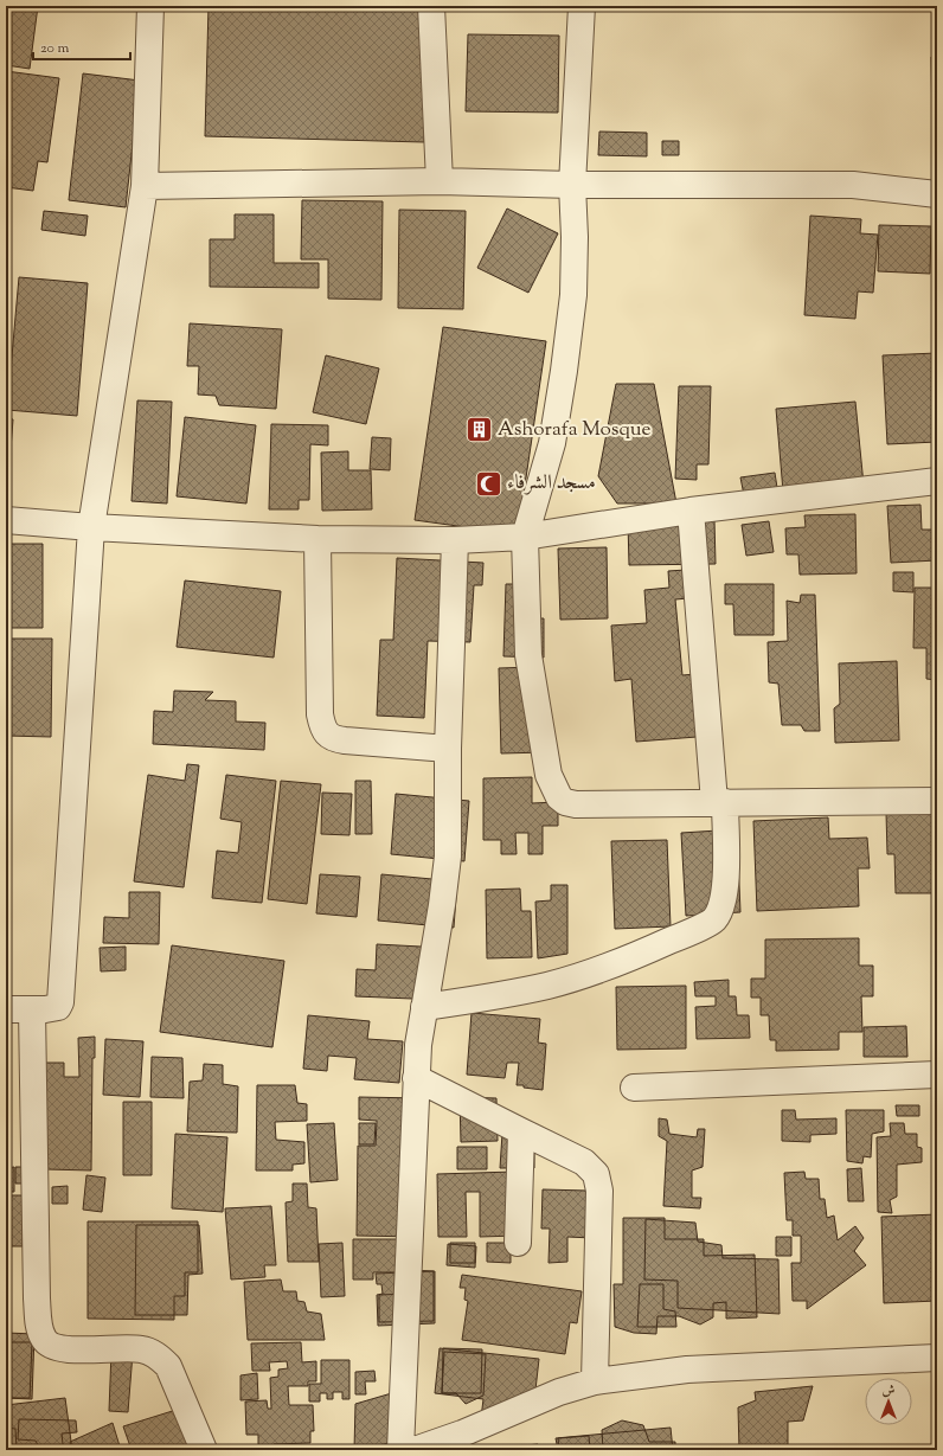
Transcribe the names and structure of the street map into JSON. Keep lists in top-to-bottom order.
{
  "places": {
    "building": ["Ashorafa Mosque"],
    "mosque": ["مسجد الشرفاء"]
  },
  "scale_bar": "20 m",
  "north": "top"
}
